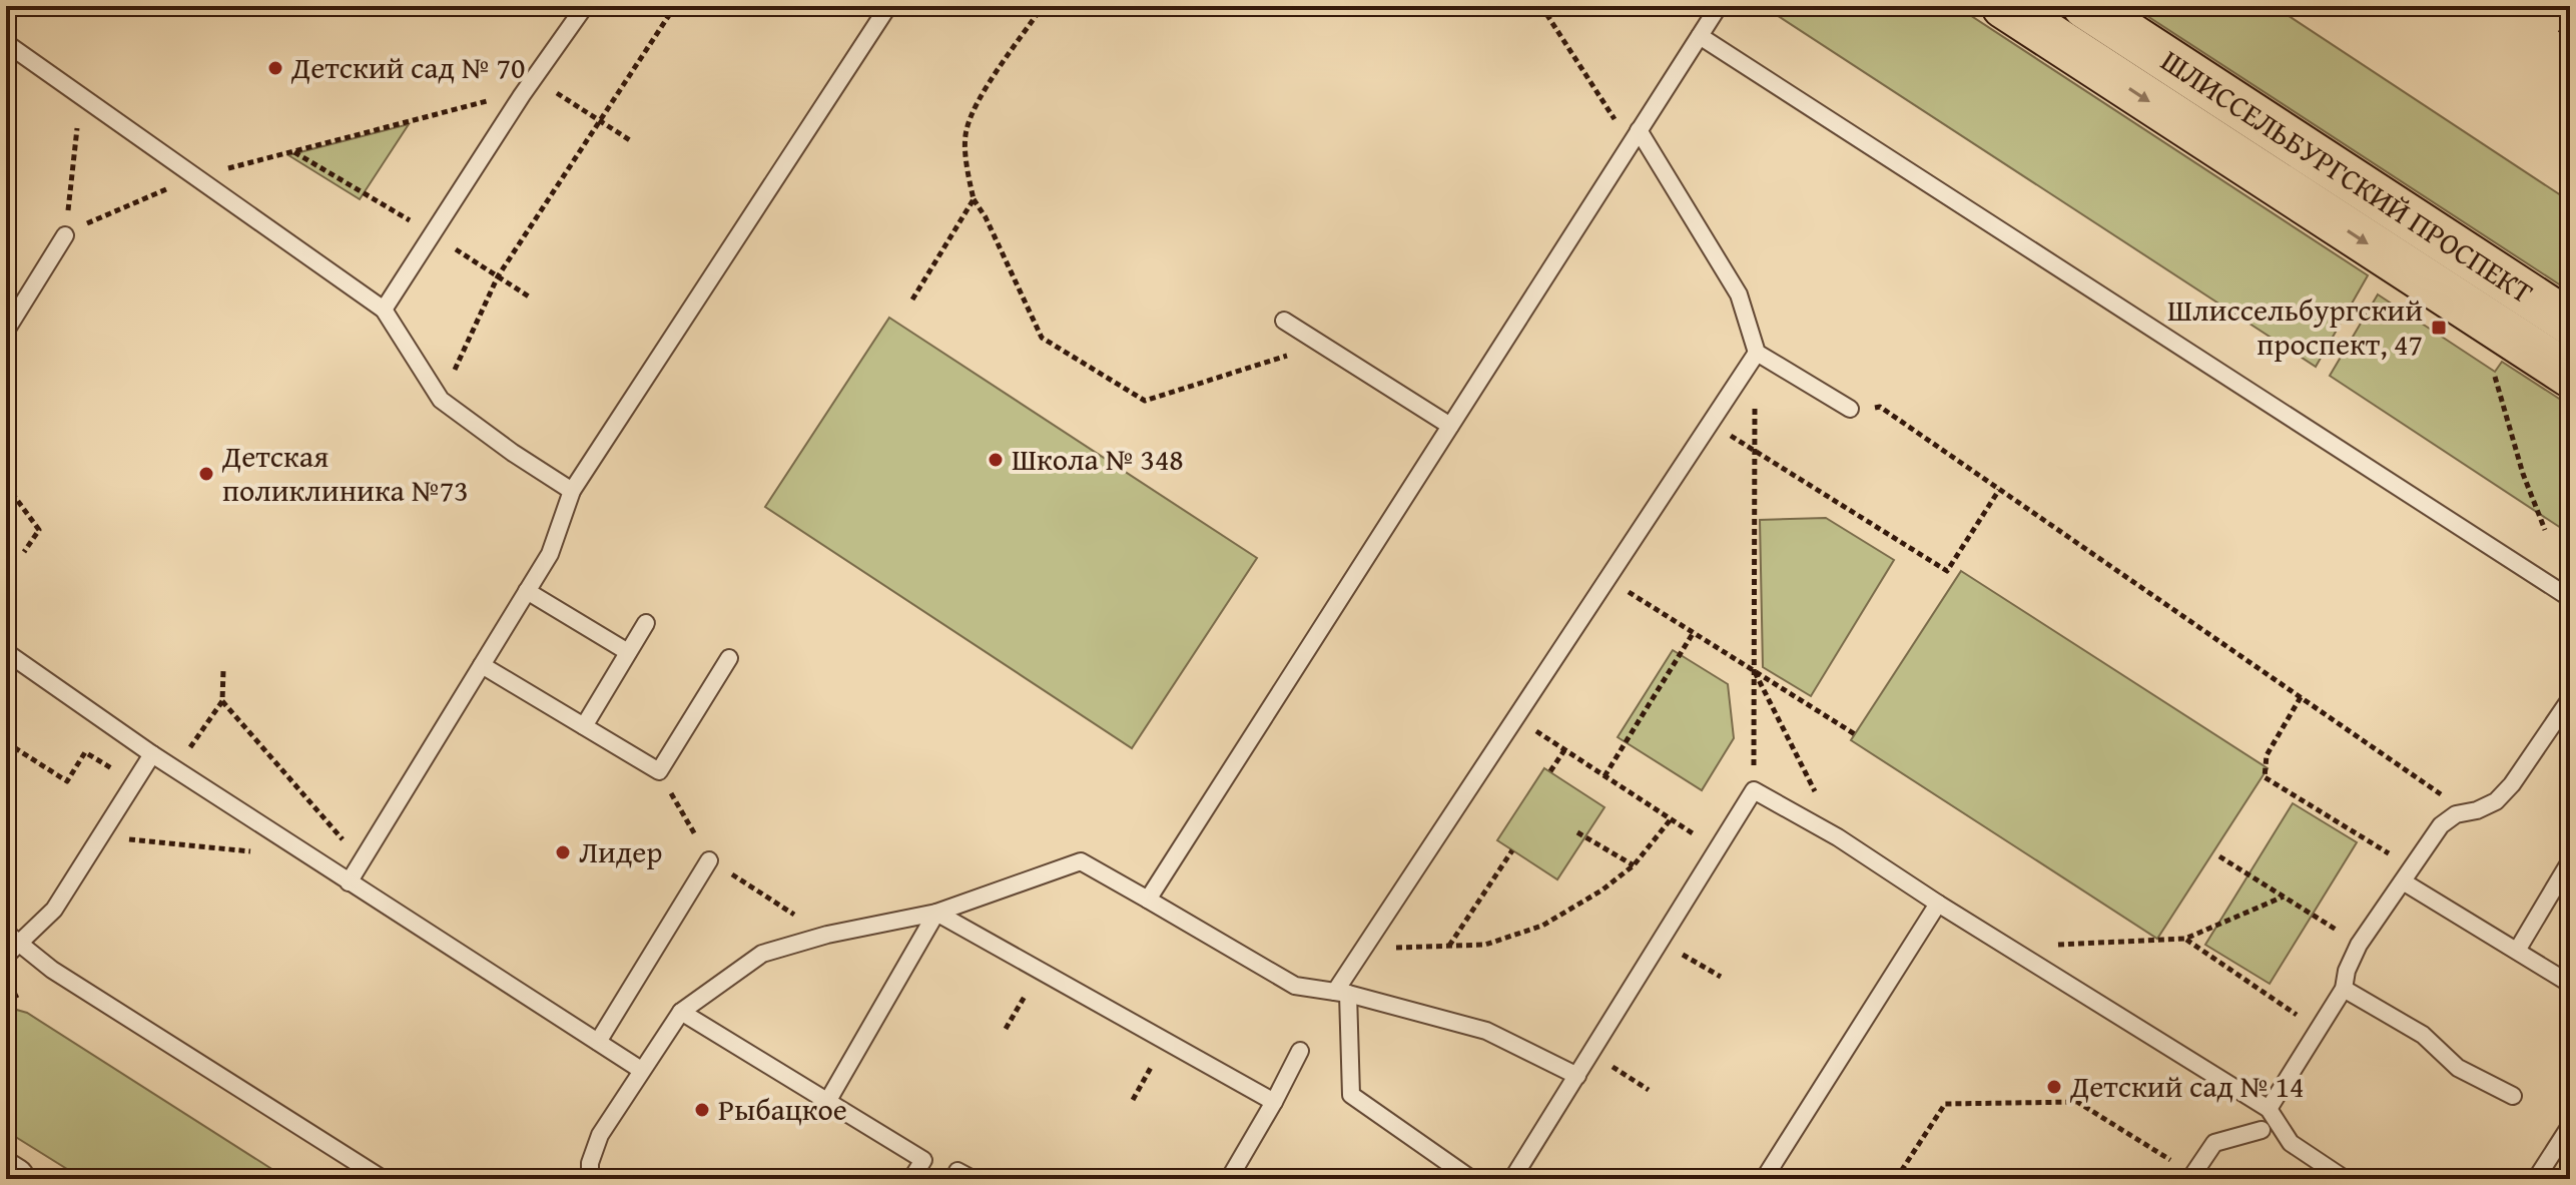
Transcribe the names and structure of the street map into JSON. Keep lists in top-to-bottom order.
{
  "streets": {
    "main road": ["ШЛИССЕЛЬБУРГСКИЙ ПРОСПЕКТ"]
  },
  "places": {
    "other": [
      "Детский сад № 70",
      "Школа № 348",
      "Детская поликлиника №73",
      "Лидер",
      "Детский сад № 14",
      "Рыбацкое"
    ],
    "transit": ["Шлиссельбургский проспект, 47"]
  }
}
